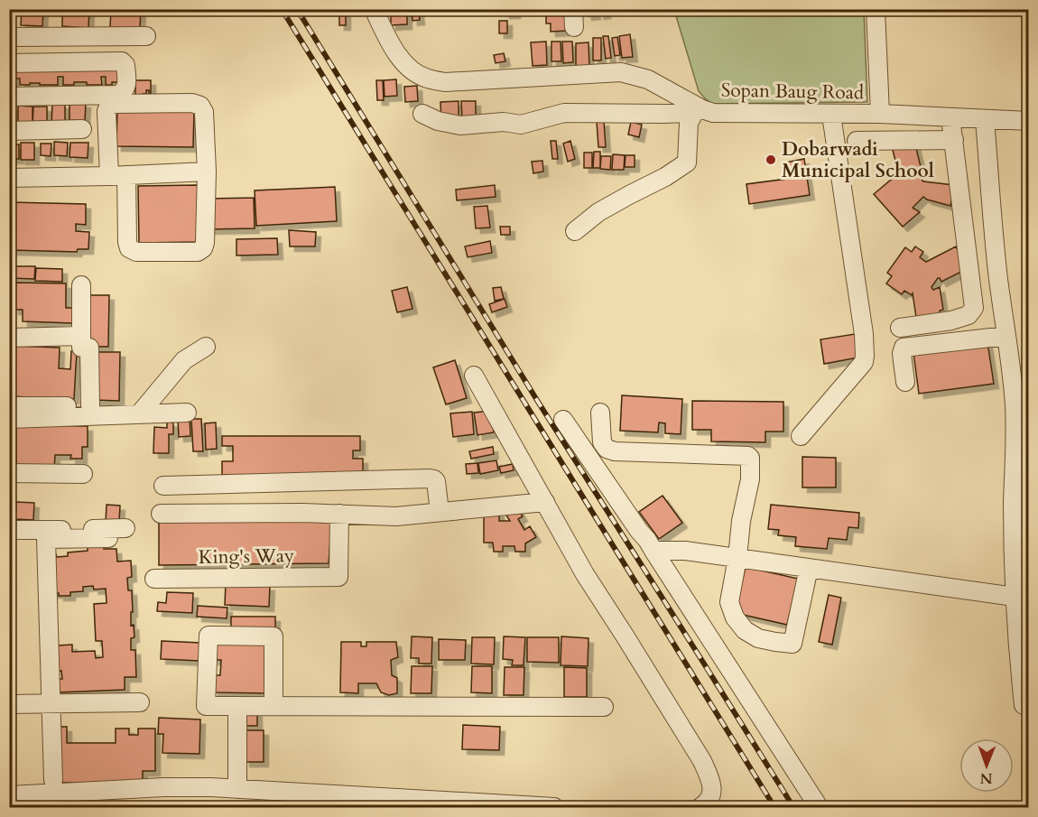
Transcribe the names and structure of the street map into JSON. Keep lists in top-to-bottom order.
{
  "streets": {
    "street": ["Sopan Baug Road", "King's Way"]
  },
  "places": ["Dobarwadi Municipal School"],
  "north": "bottom"
}
